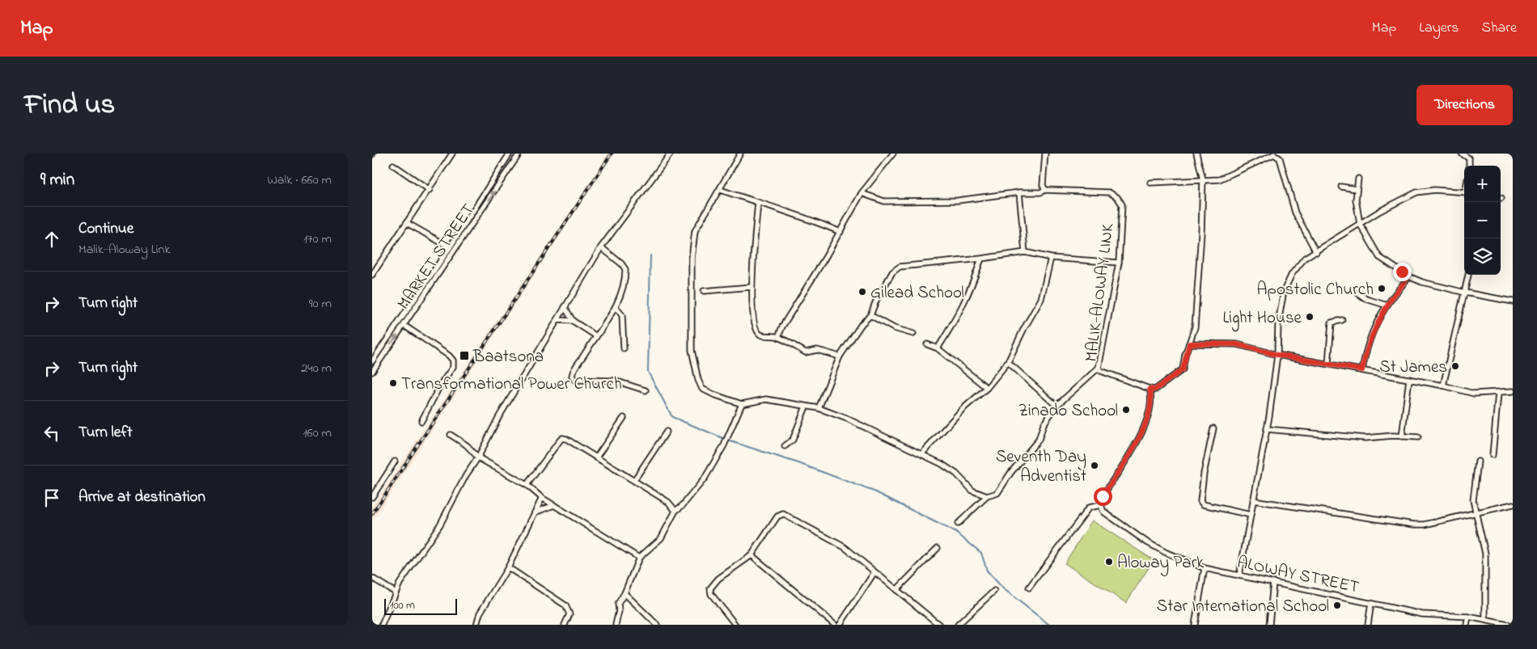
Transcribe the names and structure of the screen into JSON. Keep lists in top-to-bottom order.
{
  "streets": {
    "street": ["MARKET STREET", "MALIK-ALOWAY LINK", "ALOWAY STREET"]
  },
  "places": {
    "other": [
      "Apostolic Church",
      "Gilead School",
      "Light House",
      "St James",
      "Transformational Power Church",
      "Zinado School",
      "Seventh Day Adventist",
      "Aloway Park",
      "Star International School"
    ],
    "transit": ["Baatsona"]
  },
  "scale_bar": "100 m",
  "page": {
    "header": "Map",
    "nav": ["Map", "Layers", "Share"],
    "title": "Find us",
    "buttons": "Directions",
    "heading": ["9 min", "Walk · 660 m"],
    "map_buttons": ["+", "−"],
    "list": [
      ["Continue", "Malik-Aloway Link", "170 m"],
      ["Turn right", "90 m"],
      ["Turn right", "240 m"],
      ["Turn left", "160 m"],
      "Arrive at destination"
    ],
    "scale": "100 m"
  }
}
